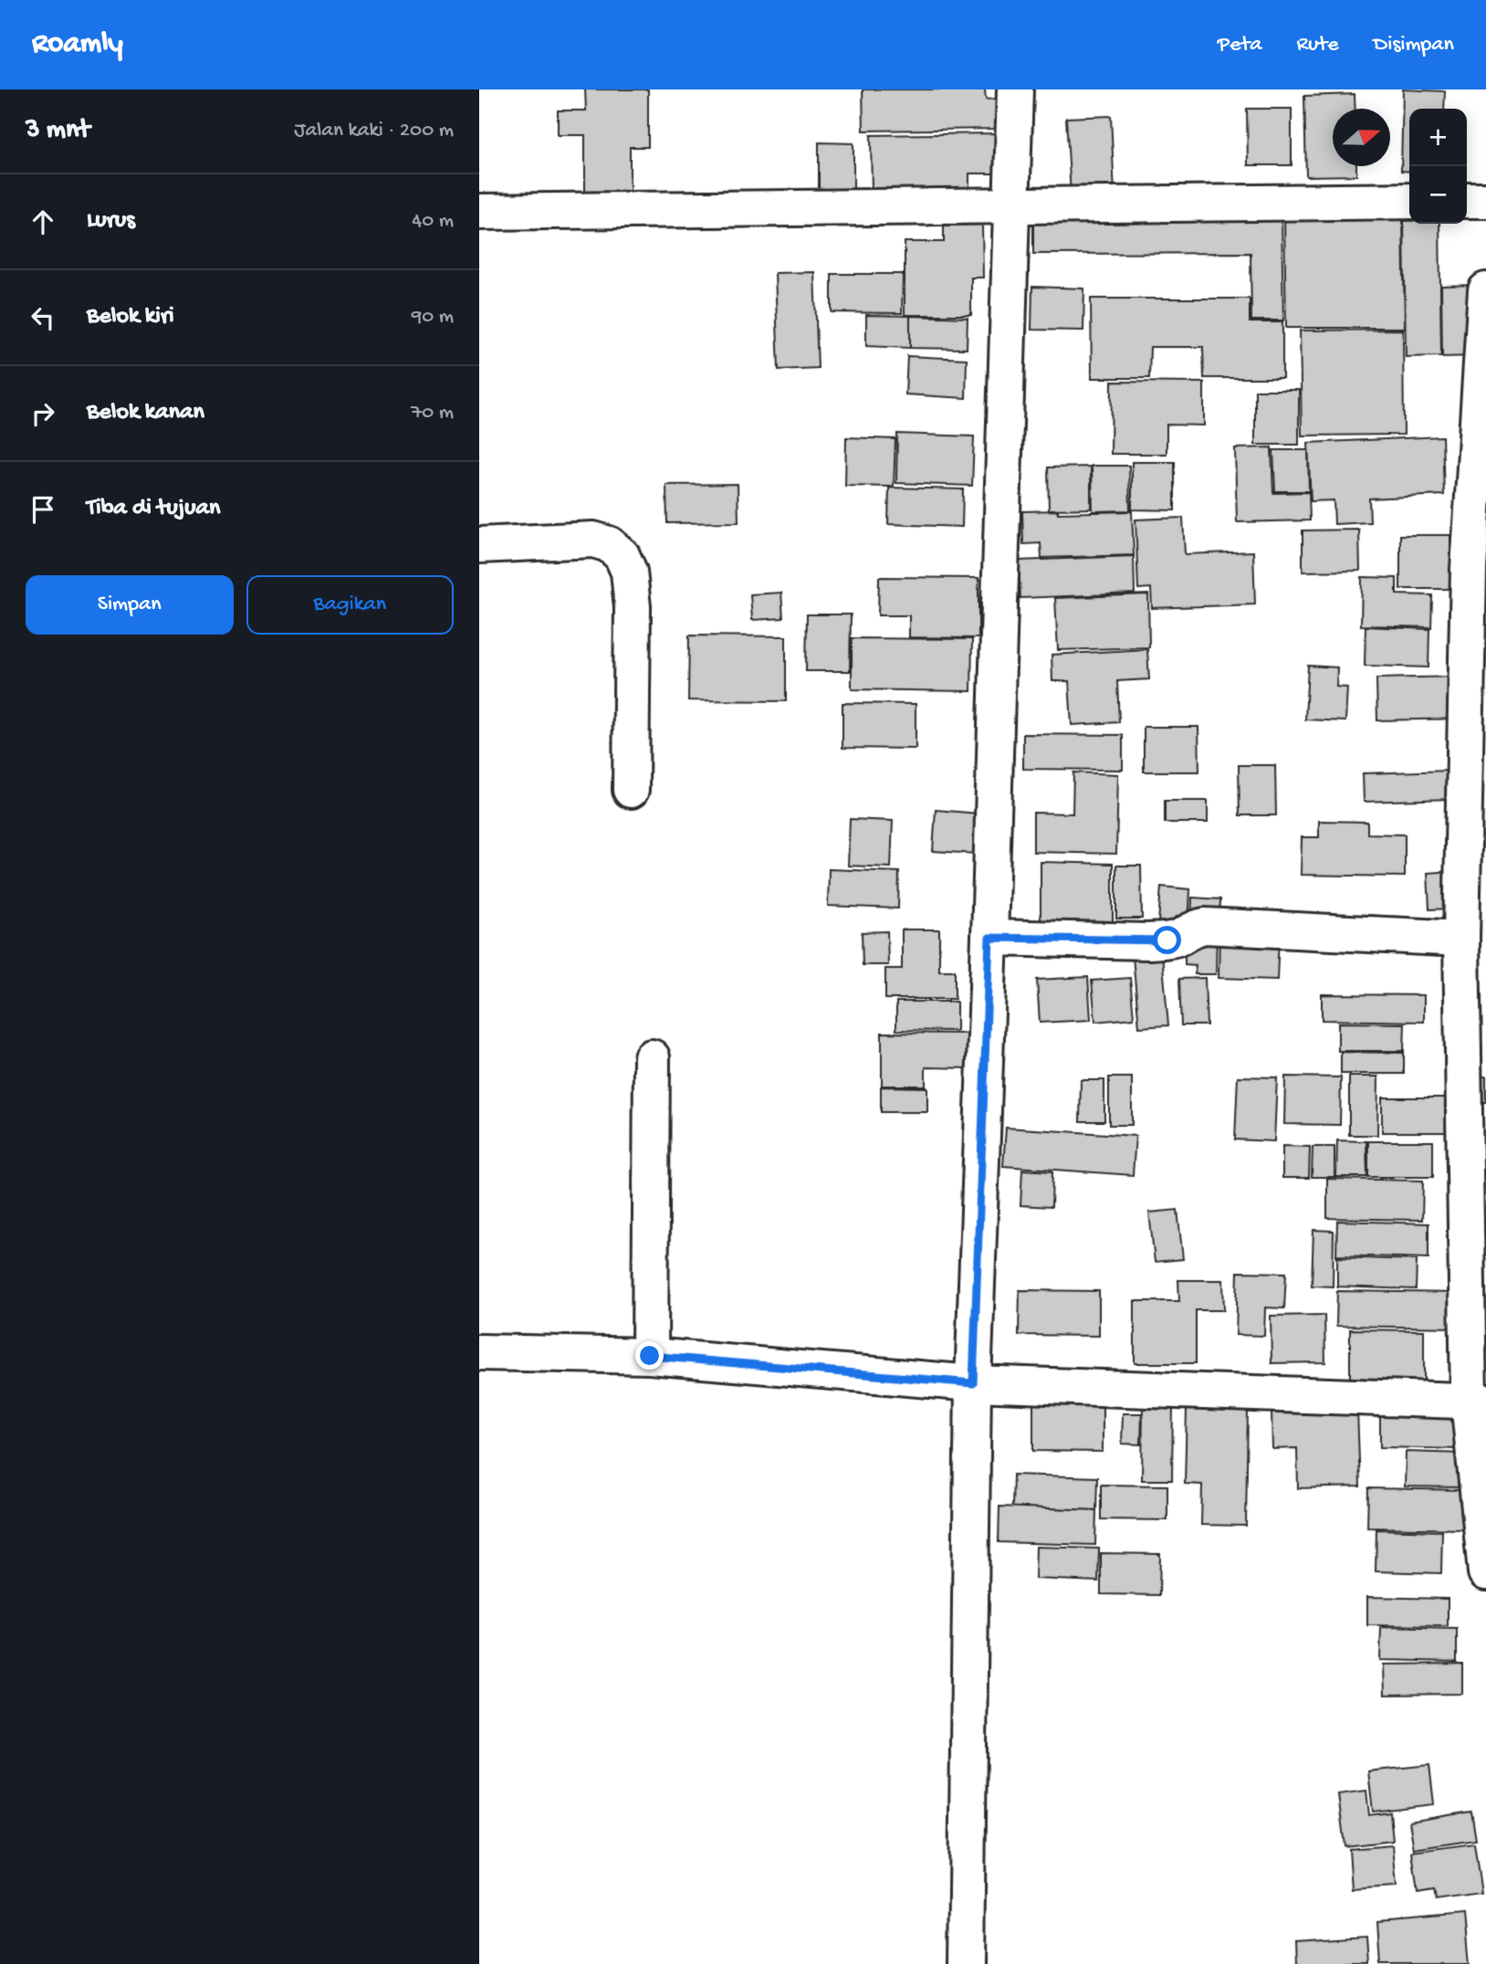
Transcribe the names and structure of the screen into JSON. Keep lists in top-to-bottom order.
{
  "north": "right",
  "page": {
    "header": "Roamly",
    "nav": ["Peta", "Rute", "Disimpan"],
    "heading": ["3 mnt", "Jalan kaki · 200 m"],
    "map_buttons": ["+", "−"],
    "list": [
      ["Lurus", "40 m"],
      ["Belok kiri", "90 m"],
      ["Belok kanan", "70 m"],
      "Tiba di tujuan"
    ],
    "buttons": ["Simpan", "Bagikan"]
  }
}
